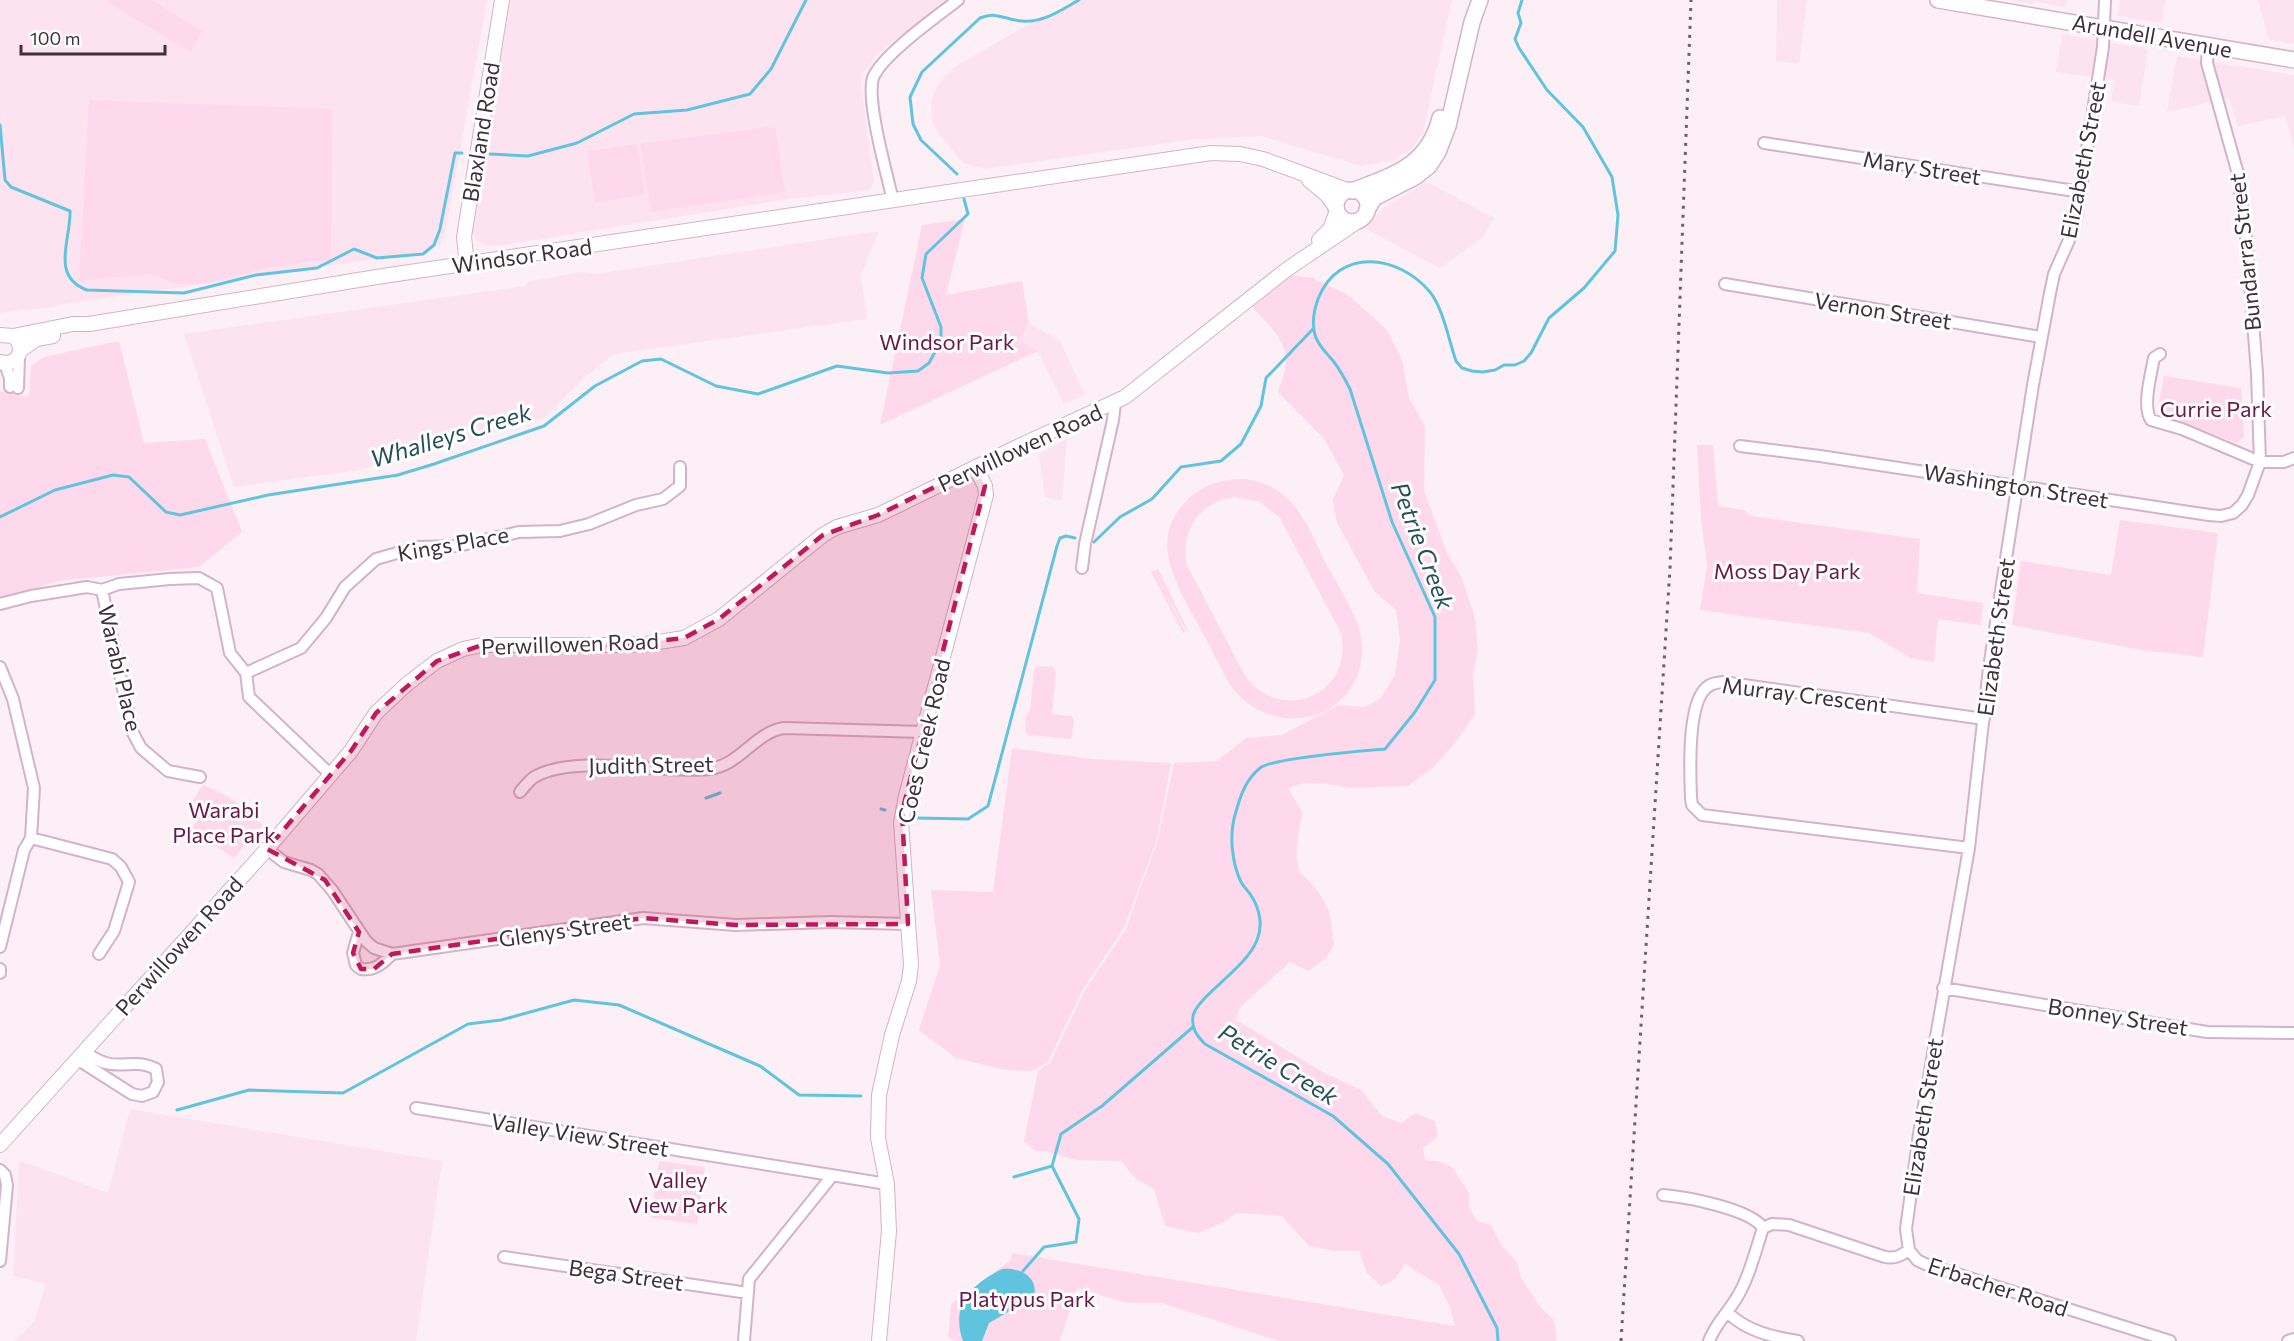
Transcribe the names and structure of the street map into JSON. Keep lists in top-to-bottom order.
{
  "streets": {
    "main road": ["Arundell Avenue", "Perwillowen Road"],
    "street": [
      "Blaxland Road",
      "Elizabeth Street",
      "Mary Street",
      "Bundarra Street",
      "Windsor Road",
      "Vernon Street",
      "Washington Street",
      "Kings Place",
      "Warabi Place",
      "Murray Crescent",
      "Coes Creek Road",
      "Judith Street",
      "Glenys Street",
      "Bonney Street",
      "Valley View Street",
      "Bega Street",
      "Erbacher Road"
    ]
  },
  "crossings": [
    ["Arundell Avenue", "Elizabeth Street"],
    ["Arundell Avenue", "Bundarra Street"],
    ["Blaxland Road", "Windsor Road"],
    ["Elizabeth Street", "Mary Street"],
    ["Elizabeth Street", "Vernon Street"],
    ["Elizabeth Street", "Washington Street"],
    ["Elizabeth Street", "Murray Crescent"],
    ["Elizabeth Street", "Bonney Street"],
    ["Elizabeth Street", "Erbacher Road"],
    ["Bundarra Street", "Washington Street"],
    ["Perwillowen Road", "Coes Creek Road"],
    ["Coes Creek Road", "Judith Street"],
    ["Coes Creek Road", "Glenys Street"],
    ["Coes Creek Road", "Valley View Street"]
  ],
  "water": ["Whalleys Creek", "Petrie Creek"],
  "parks": [
    "Windsor Park",
    "Currie Park",
    "Moss Day Park",
    "Warabi Place Park",
    "Valley View Park",
    "Platypus Park"
  ],
  "scale_bar": "100 m"
}
